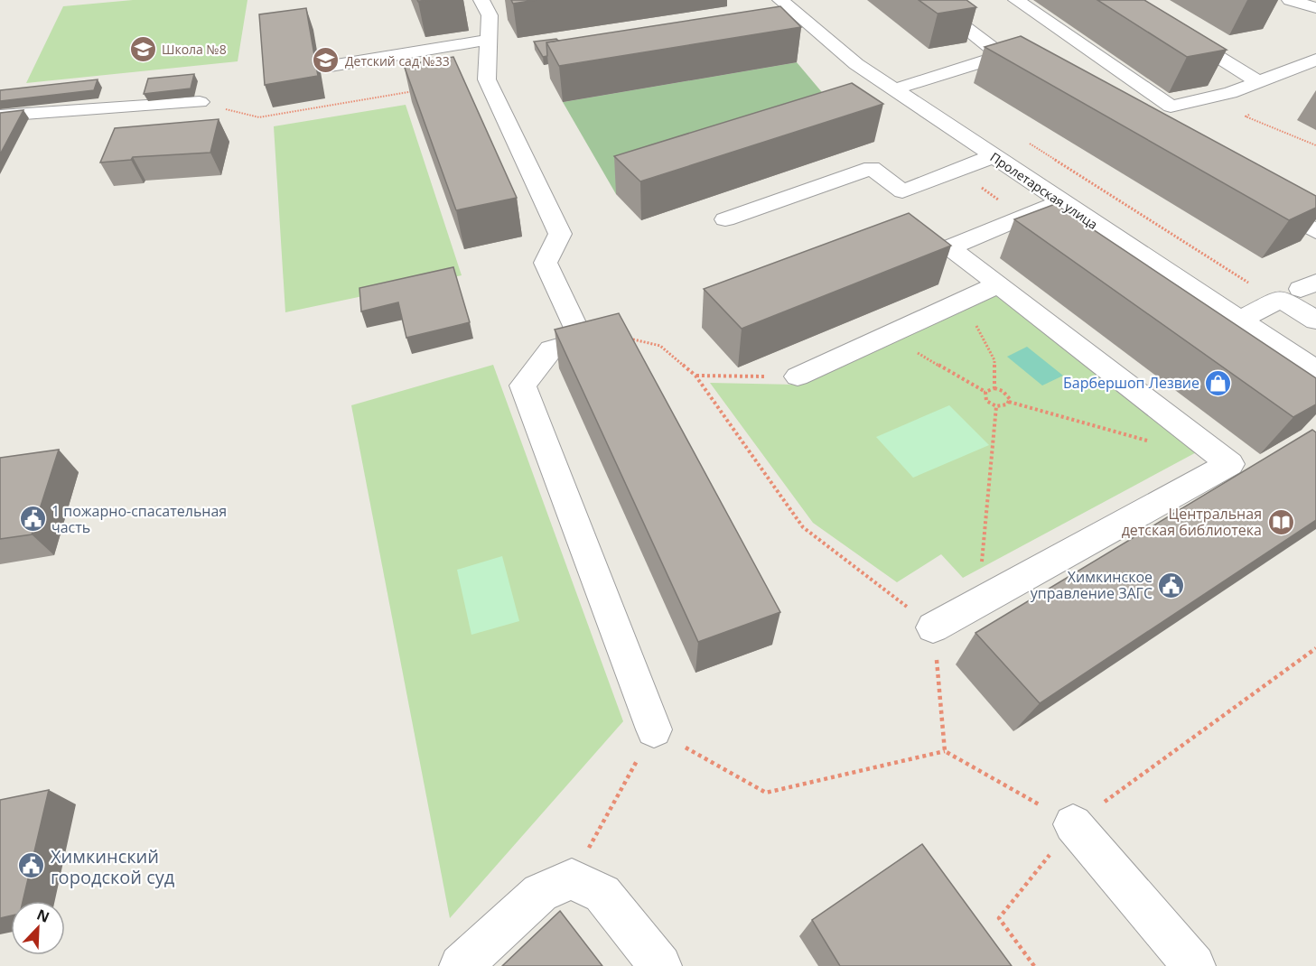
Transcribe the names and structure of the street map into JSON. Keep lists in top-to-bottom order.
{
  "streets": {
    "street": ["Пролетарская улица"]
  },
  "places": {
    "school or university": ["Школа №8", "Детский сад №33"],
    "shop": ["Барбершоп Лезвие"],
    "public building": ["1 пожарно-спасательная часть", "Химкинское управление ЗАГС", "Химкинский городской суд"],
    "library": ["Центральная детская библиотека"]
  },
  "north": "top right"
}
